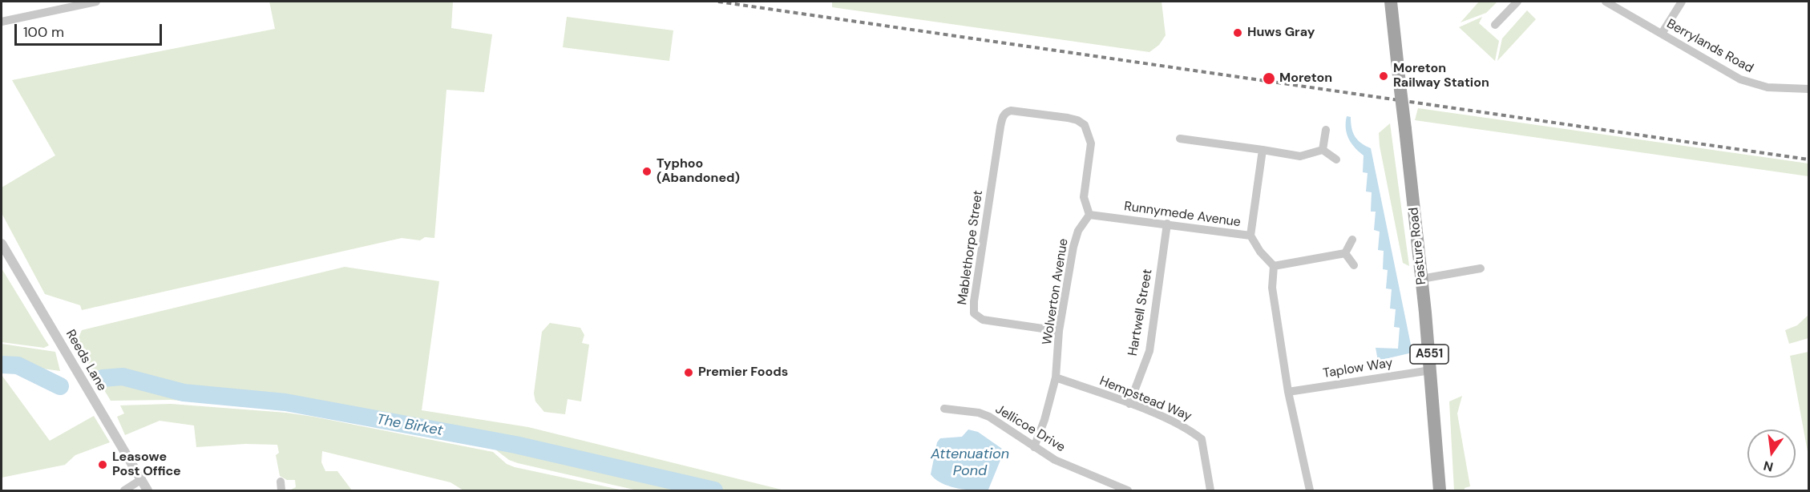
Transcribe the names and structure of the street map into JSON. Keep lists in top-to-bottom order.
{
  "streets": {
    "main road": ["Pasture Road", "A551"],
    "street": [
      "Berrylands Road",
      "Runnymede Avenue",
      "Mablethorpe Street",
      "Wolverton Avenue",
      "Hartwell Street",
      "Reeds Lane",
      "Taplow Way",
      "Hempstead Way",
      "Jellicoe Drive"
    ]
  },
  "crossings": [
    ["Runnymede Avenue", "Mablethorpe Street"],
    ["Runnymede Avenue", "Wolverton Avenue"],
    ["Runnymede Avenue", "Hartwell Street"],
    ["Pasture Road", "Taplow Way"],
    ["Mablethorpe Street", "Wolverton Avenue"],
    ["Wolverton Avenue", "Hempstead Way"],
    ["Wolverton Avenue", "Jellicoe Drive"],
    ["Hartwell Street", "Hempstead Way"]
  ],
  "water": ["The Birket", "Attenuation Pond"],
  "places": [
    "Huws Gray",
    "Moreton Railway Station",
    "Moreton",
    "Typhoo (Abandoned)",
    "Premier Foods",
    "Leasowe Post Office"
  ],
  "scale_bar": "100 m",
  "north": "bottom"
}
